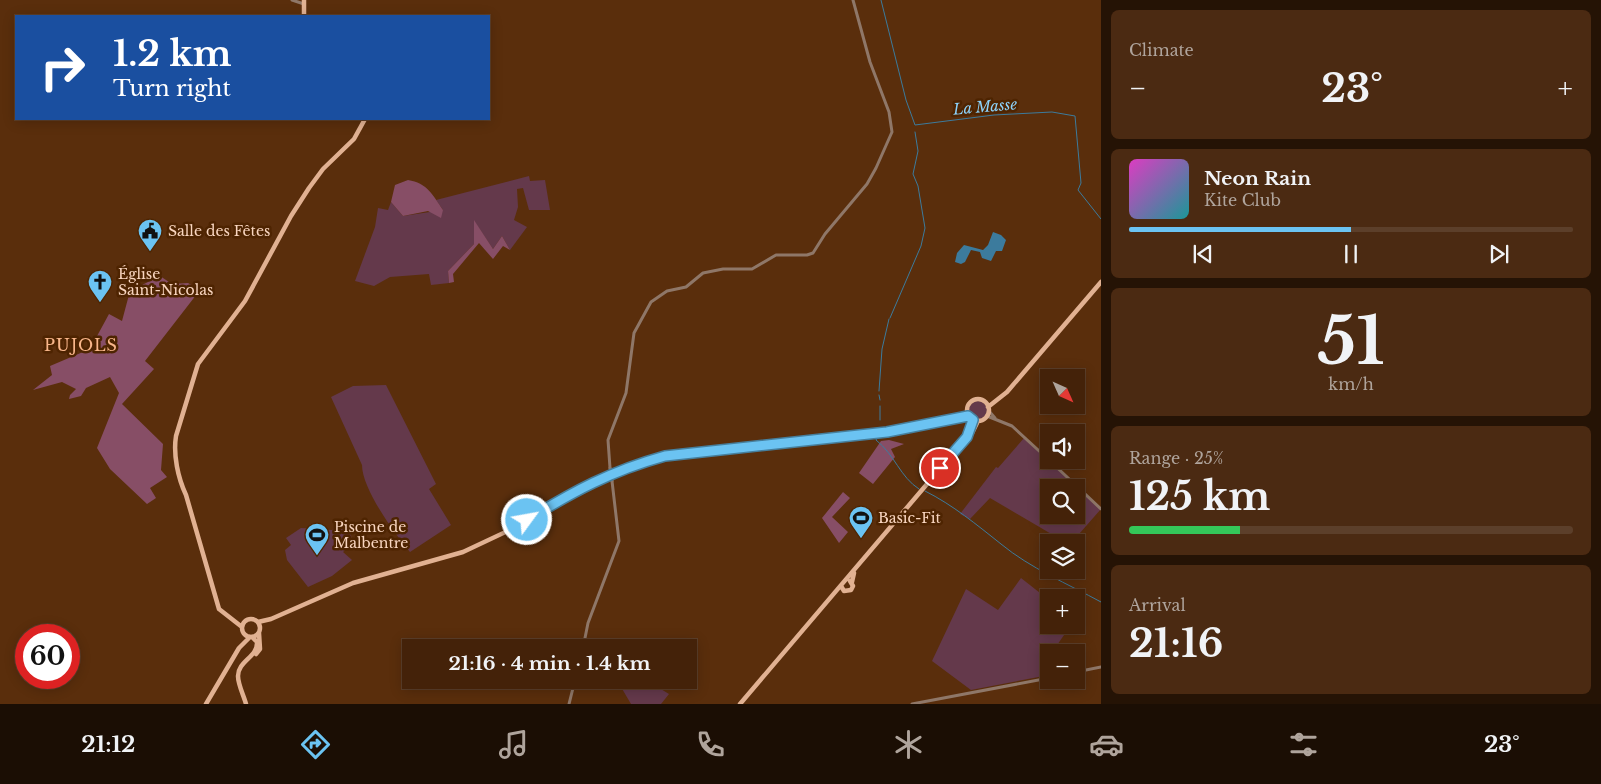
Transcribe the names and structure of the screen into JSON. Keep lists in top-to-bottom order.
{
  "districts": ["PUJOLS"],
  "water": ["La Masse"],
  "places": {
    "public building": ["Salle des Fêtes"],
    "church": ["Église Saint-Nicolas"],
    "sports": ["Basic-Fit", "Piscine de Malbentre"]
  },
  "north": "bottom right",
  "page": {
    "tile": [
      "Climate",
      ["51", "km/h"],
      ["Range · 25%", "125 km"],
      ["Arrival", "21:16"]
    ],
    "turn": ["1.2 km", "Turn right"],
    "heat": ["−", "23°", "+"],
    "song": ["Neon Rain", "Kite Club"],
    "map_buttons": ["+", "−"],
    "limit": "60",
    "trip": "21:16 · 4 min · 1.4 km",
    "tabs": ["21:12", "23°"]
  }
}
